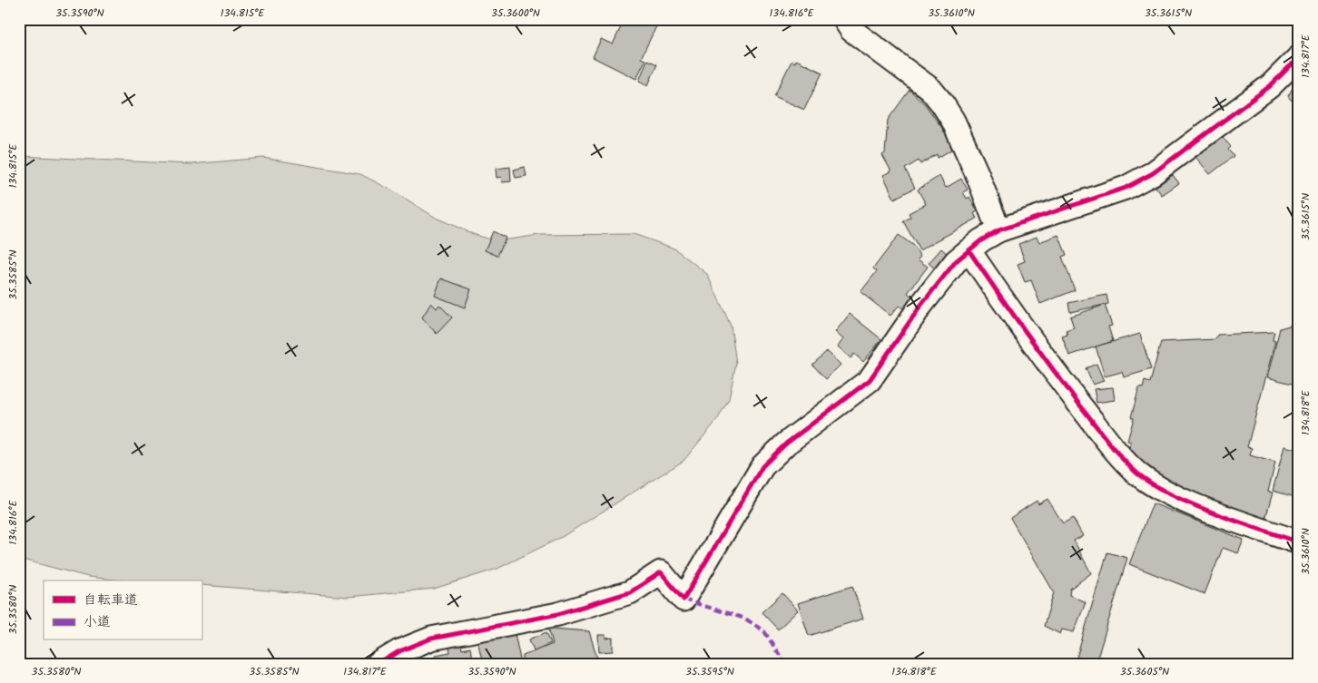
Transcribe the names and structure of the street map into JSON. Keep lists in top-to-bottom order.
{
  "legend": ["自転車道", "小道"],
  "coordinates": [
    "35.3590°N",
    "134.815°E",
    "35.3600°N",
    "134.816°E",
    "35.3610°N",
    "35.3615°N",
    "134.817°E",
    "35.3585°N",
    "134.818°E",
    "35.3580°N",
    "35.3595°N",
    "35.3605°N"
  ]
}
